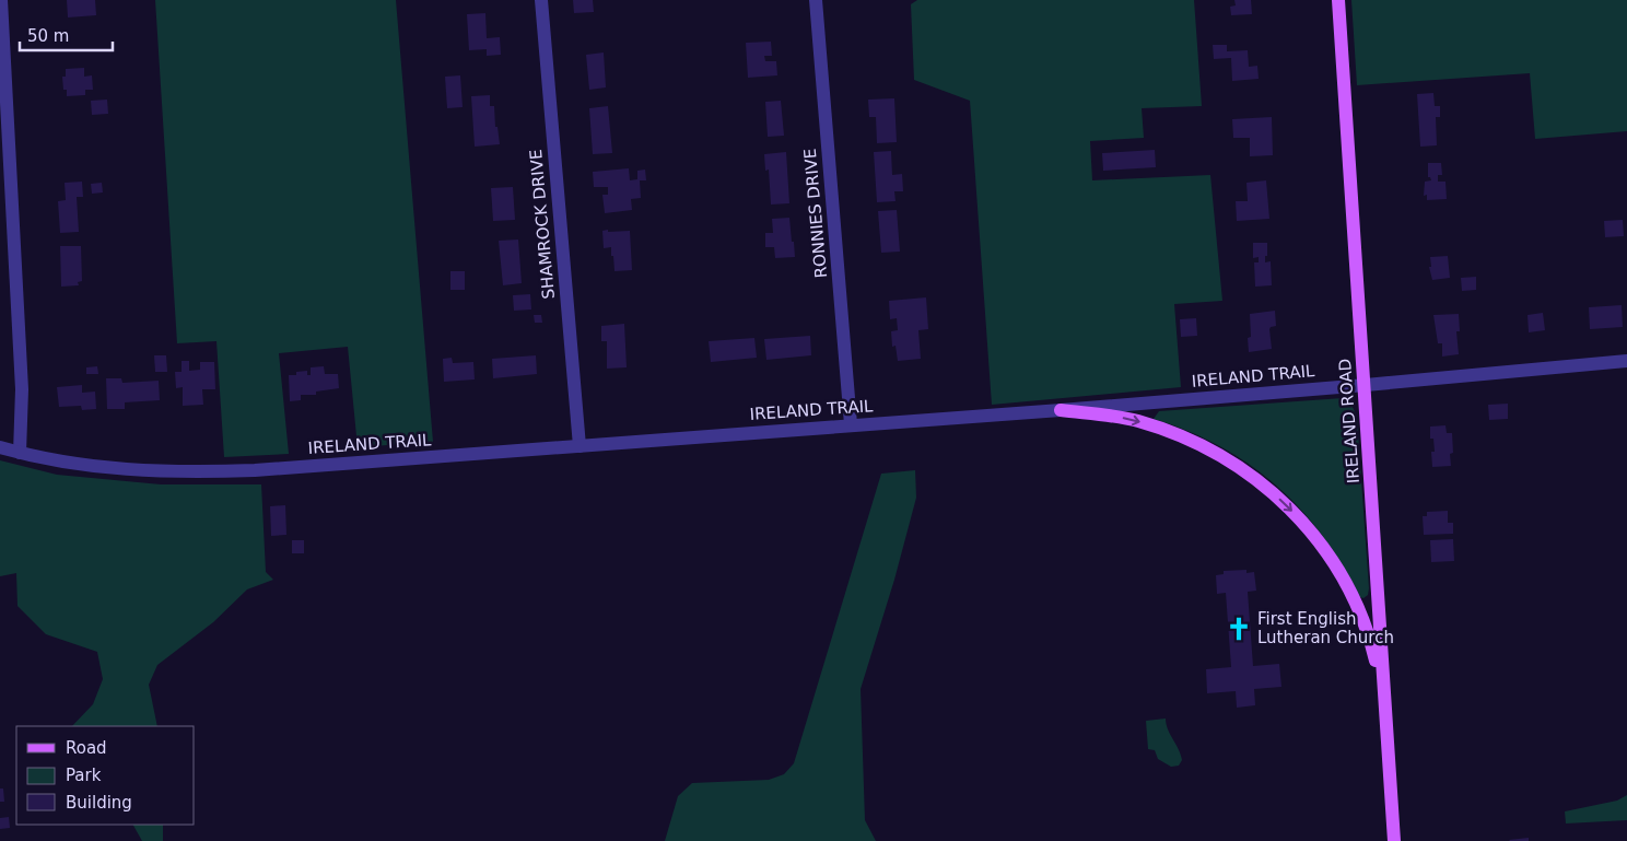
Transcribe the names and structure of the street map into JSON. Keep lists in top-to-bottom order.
{
  "streets": {
    "main road": ["IRELAND ROAD"],
    "street": ["RONNIES DRIVE", "SHAMROCK DRIVE", "IRELAND TRAIL"]
  },
  "crossings": [
    ["RONNIES DRIVE", "IRELAND TRAIL"],
    ["SHAMROCK DRIVE", "IRELAND TRAIL"],
    ["IRELAND TRAIL", "IRELAND ROAD"]
  ],
  "places": {
    "church": ["First English Lutheran Church"]
  },
  "legend": ["Road", "Park", "Building"],
  "scale_bar": "50 m"
}
